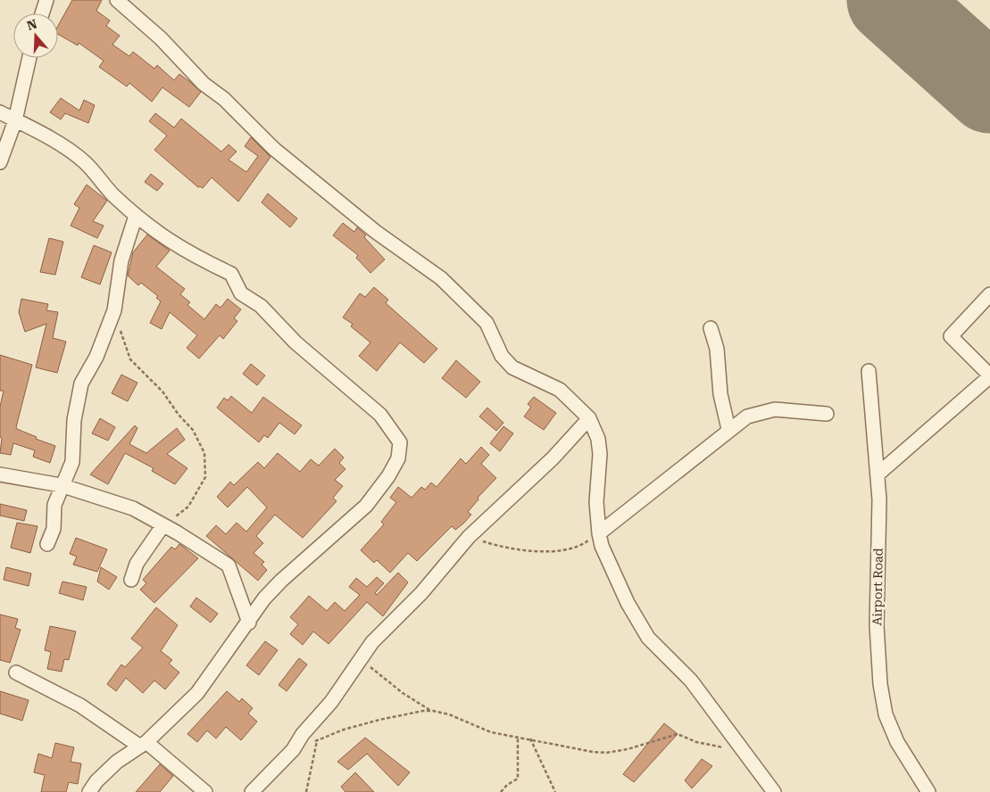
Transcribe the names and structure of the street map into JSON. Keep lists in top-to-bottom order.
{
  "streets": {
    "street": ["Airport Road"]
  },
  "north": "top"
}
